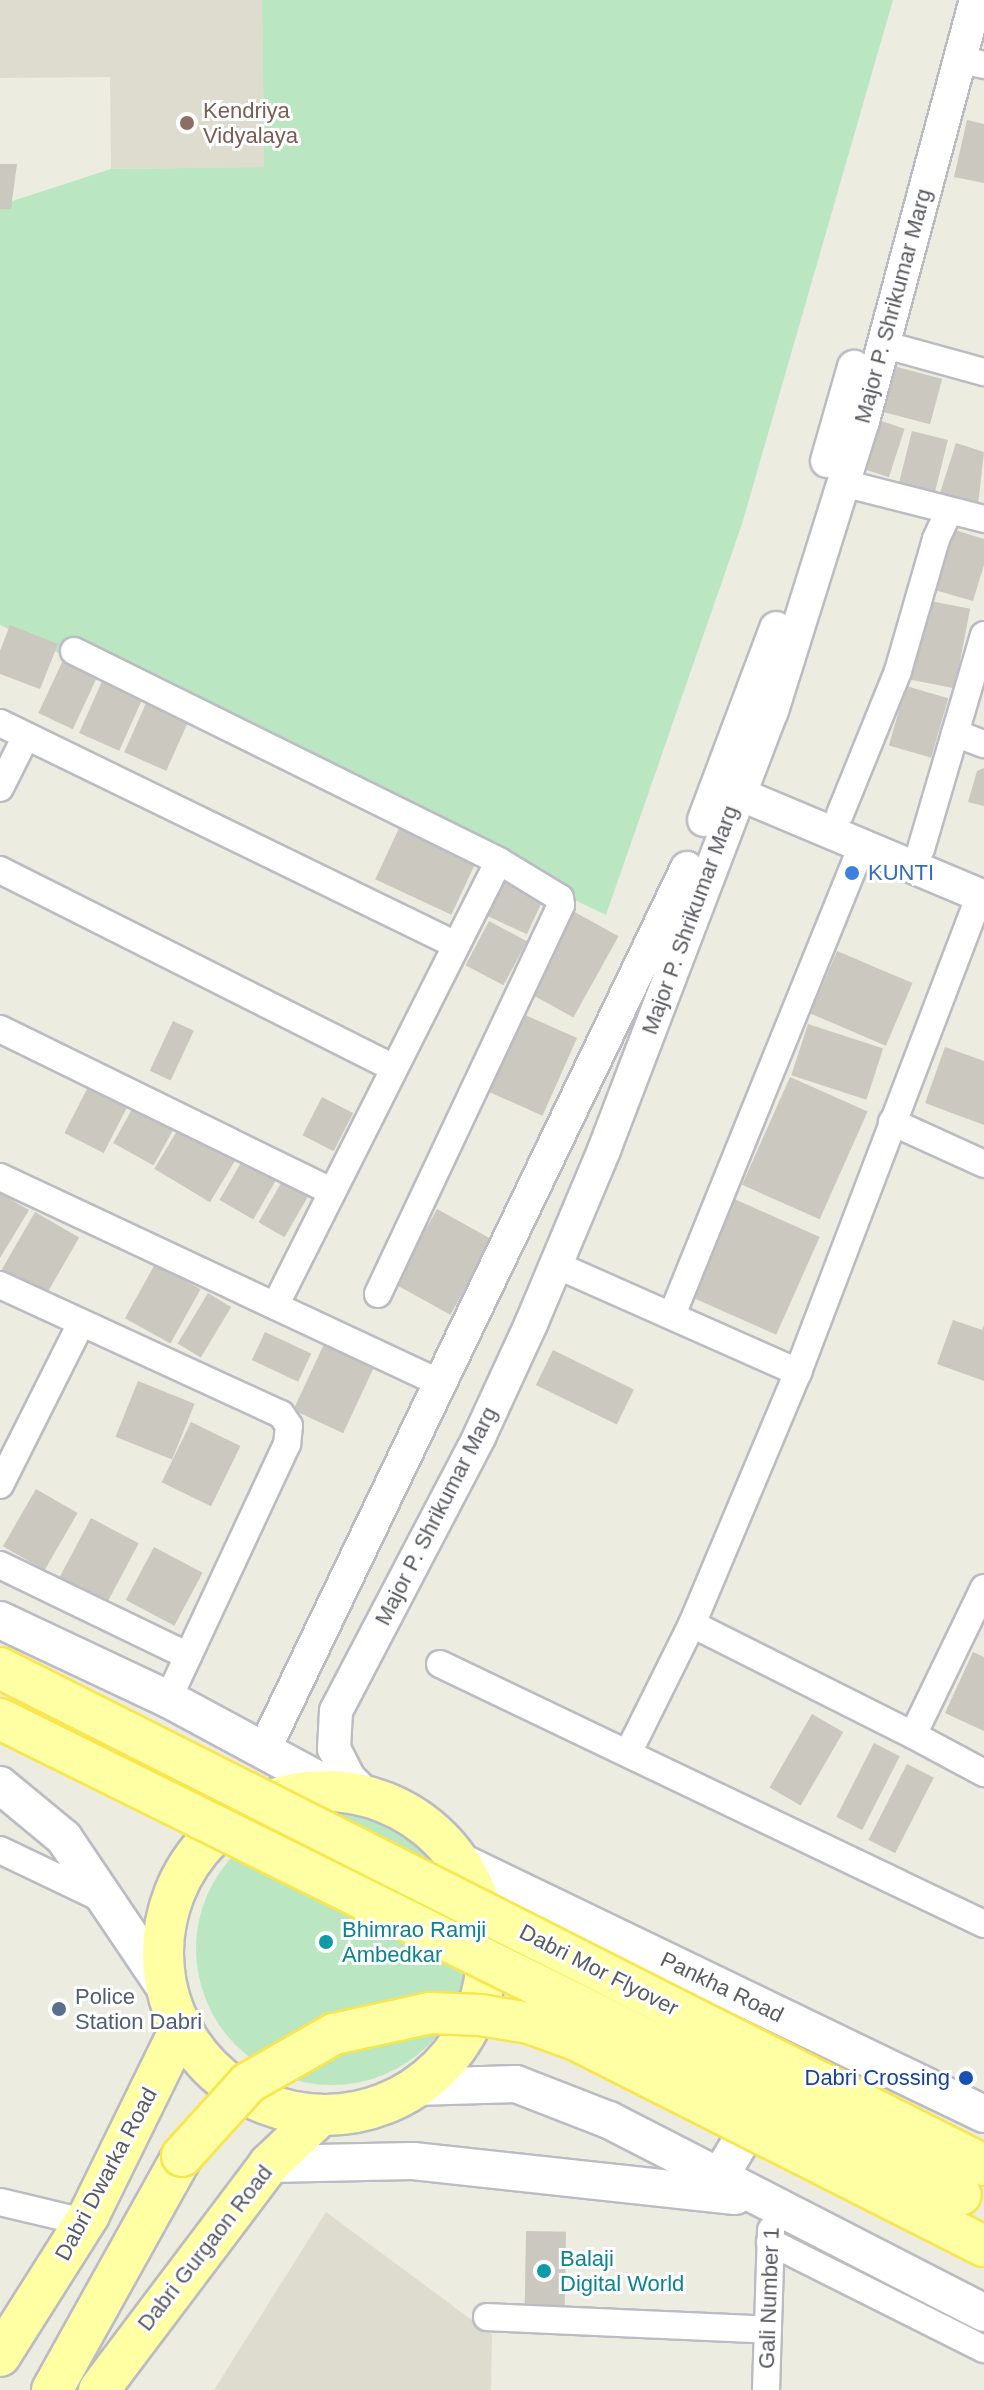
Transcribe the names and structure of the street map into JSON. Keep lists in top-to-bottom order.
{
  "streets": {
    "main road": [
      "Dabri Mor Flyover",
      "Pankha Road",
      "Dabri Dwarka Road",
      "Dabri Gurgaon Road"
    ],
    "street": ["Major P. Shrikumar Marg", "Gali Number 1"]
  },
  "places": [
    "Kendriya Vidyalaya",
    "KUNTI",
    "Bhimrao Ramji Ambedkar",
    "Police Station Dabri",
    "Dabri Crossing",
    "Balaji Digital World"
  ]
}
